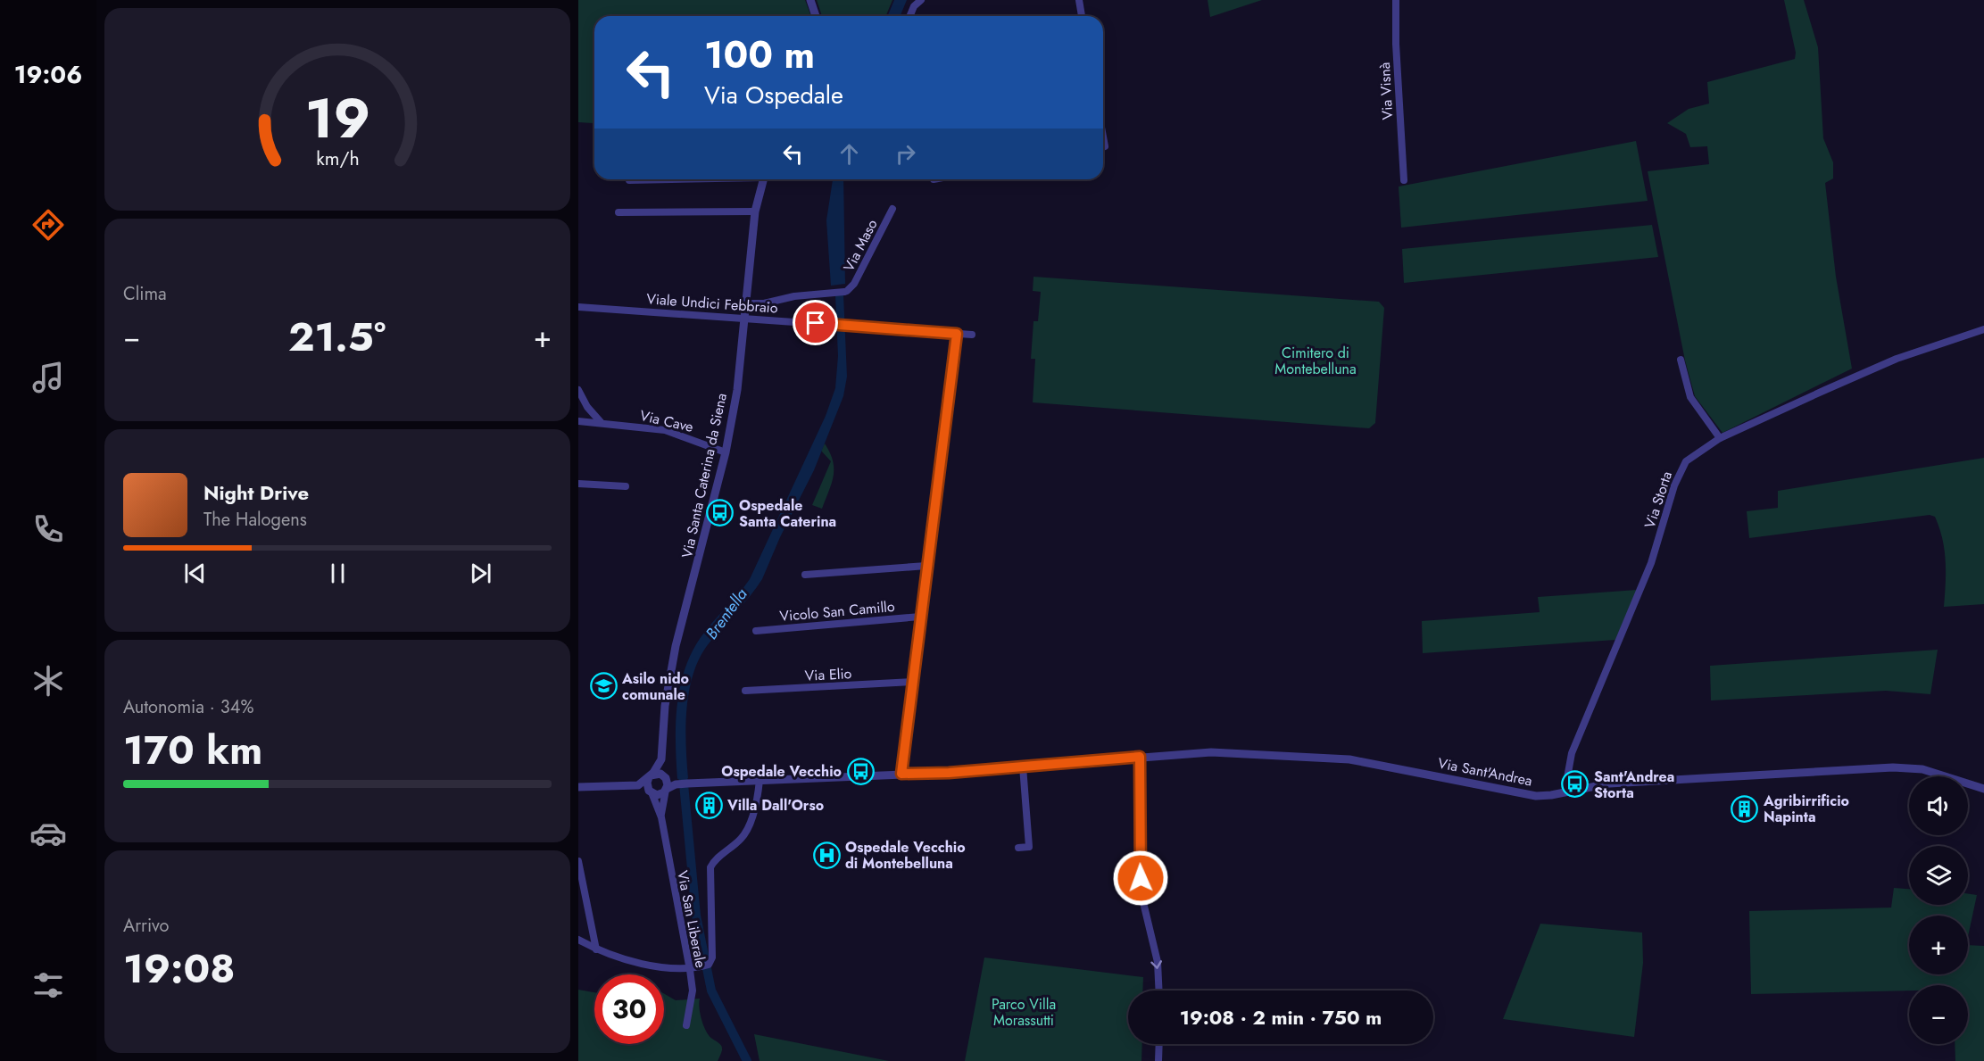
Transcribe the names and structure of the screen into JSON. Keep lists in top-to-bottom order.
{
  "streets": {
    "street": [
      "Via Visnà",
      "Via Maso",
      "Viale Undici Febbraio",
      "Via Cave",
      "Via Santa Caterina da Siena",
      "Via Storta",
      "Vicolo San Camillo",
      "Via Elio",
      "Via Sant'Andrea",
      "Via San Liberale"
    ]
  },
  "crossings": [
    ["Via Maso", "Via Santa Caterina da Siena"],
    ["Viale Undici Febbraio", "Via Santa Caterina da Siena"],
    ["Via Cave", "Via Santa Caterina da Siena"],
    ["Via Santa Caterina da Siena", "Via San Liberale"],
    ["Via Storta", "Via Sant'Andrea"]
  ],
  "water": ["Brentella"],
  "parks": ["Cimitero di Montebelluna", "Parco Villa Morassutti"],
  "places": {
    "bus stop": ["Ospedale Santa Caterina", "Ospedale Vecchio", "Sant'Andrea Storta"],
    "school or university": ["Asilo nido comunale"],
    "building": ["Villa Dall'Orso", "Agribirrificio Napinta"],
    "hospital": ["Ospedale Vecchio di Montebelluna"]
  },
  "page": {
    "tabs": "19:06",
    "turn": ["100 m", "Via Ospedale"],
    "tile": [
      "Clima",
      ["Autonomia · 34%", "170 km"],
      ["Arrivo", "19:08"]
    ],
    "heat": ["−", "21.5°", "+"],
    "song": ["Night Drive", "The Halogens"],
    "map_buttons": ["+", "−"],
    "limit": "30",
    "trip": "19:08 · 2 min · 750 m",
    "gauge": ["19", "km/h"]
  }
}
